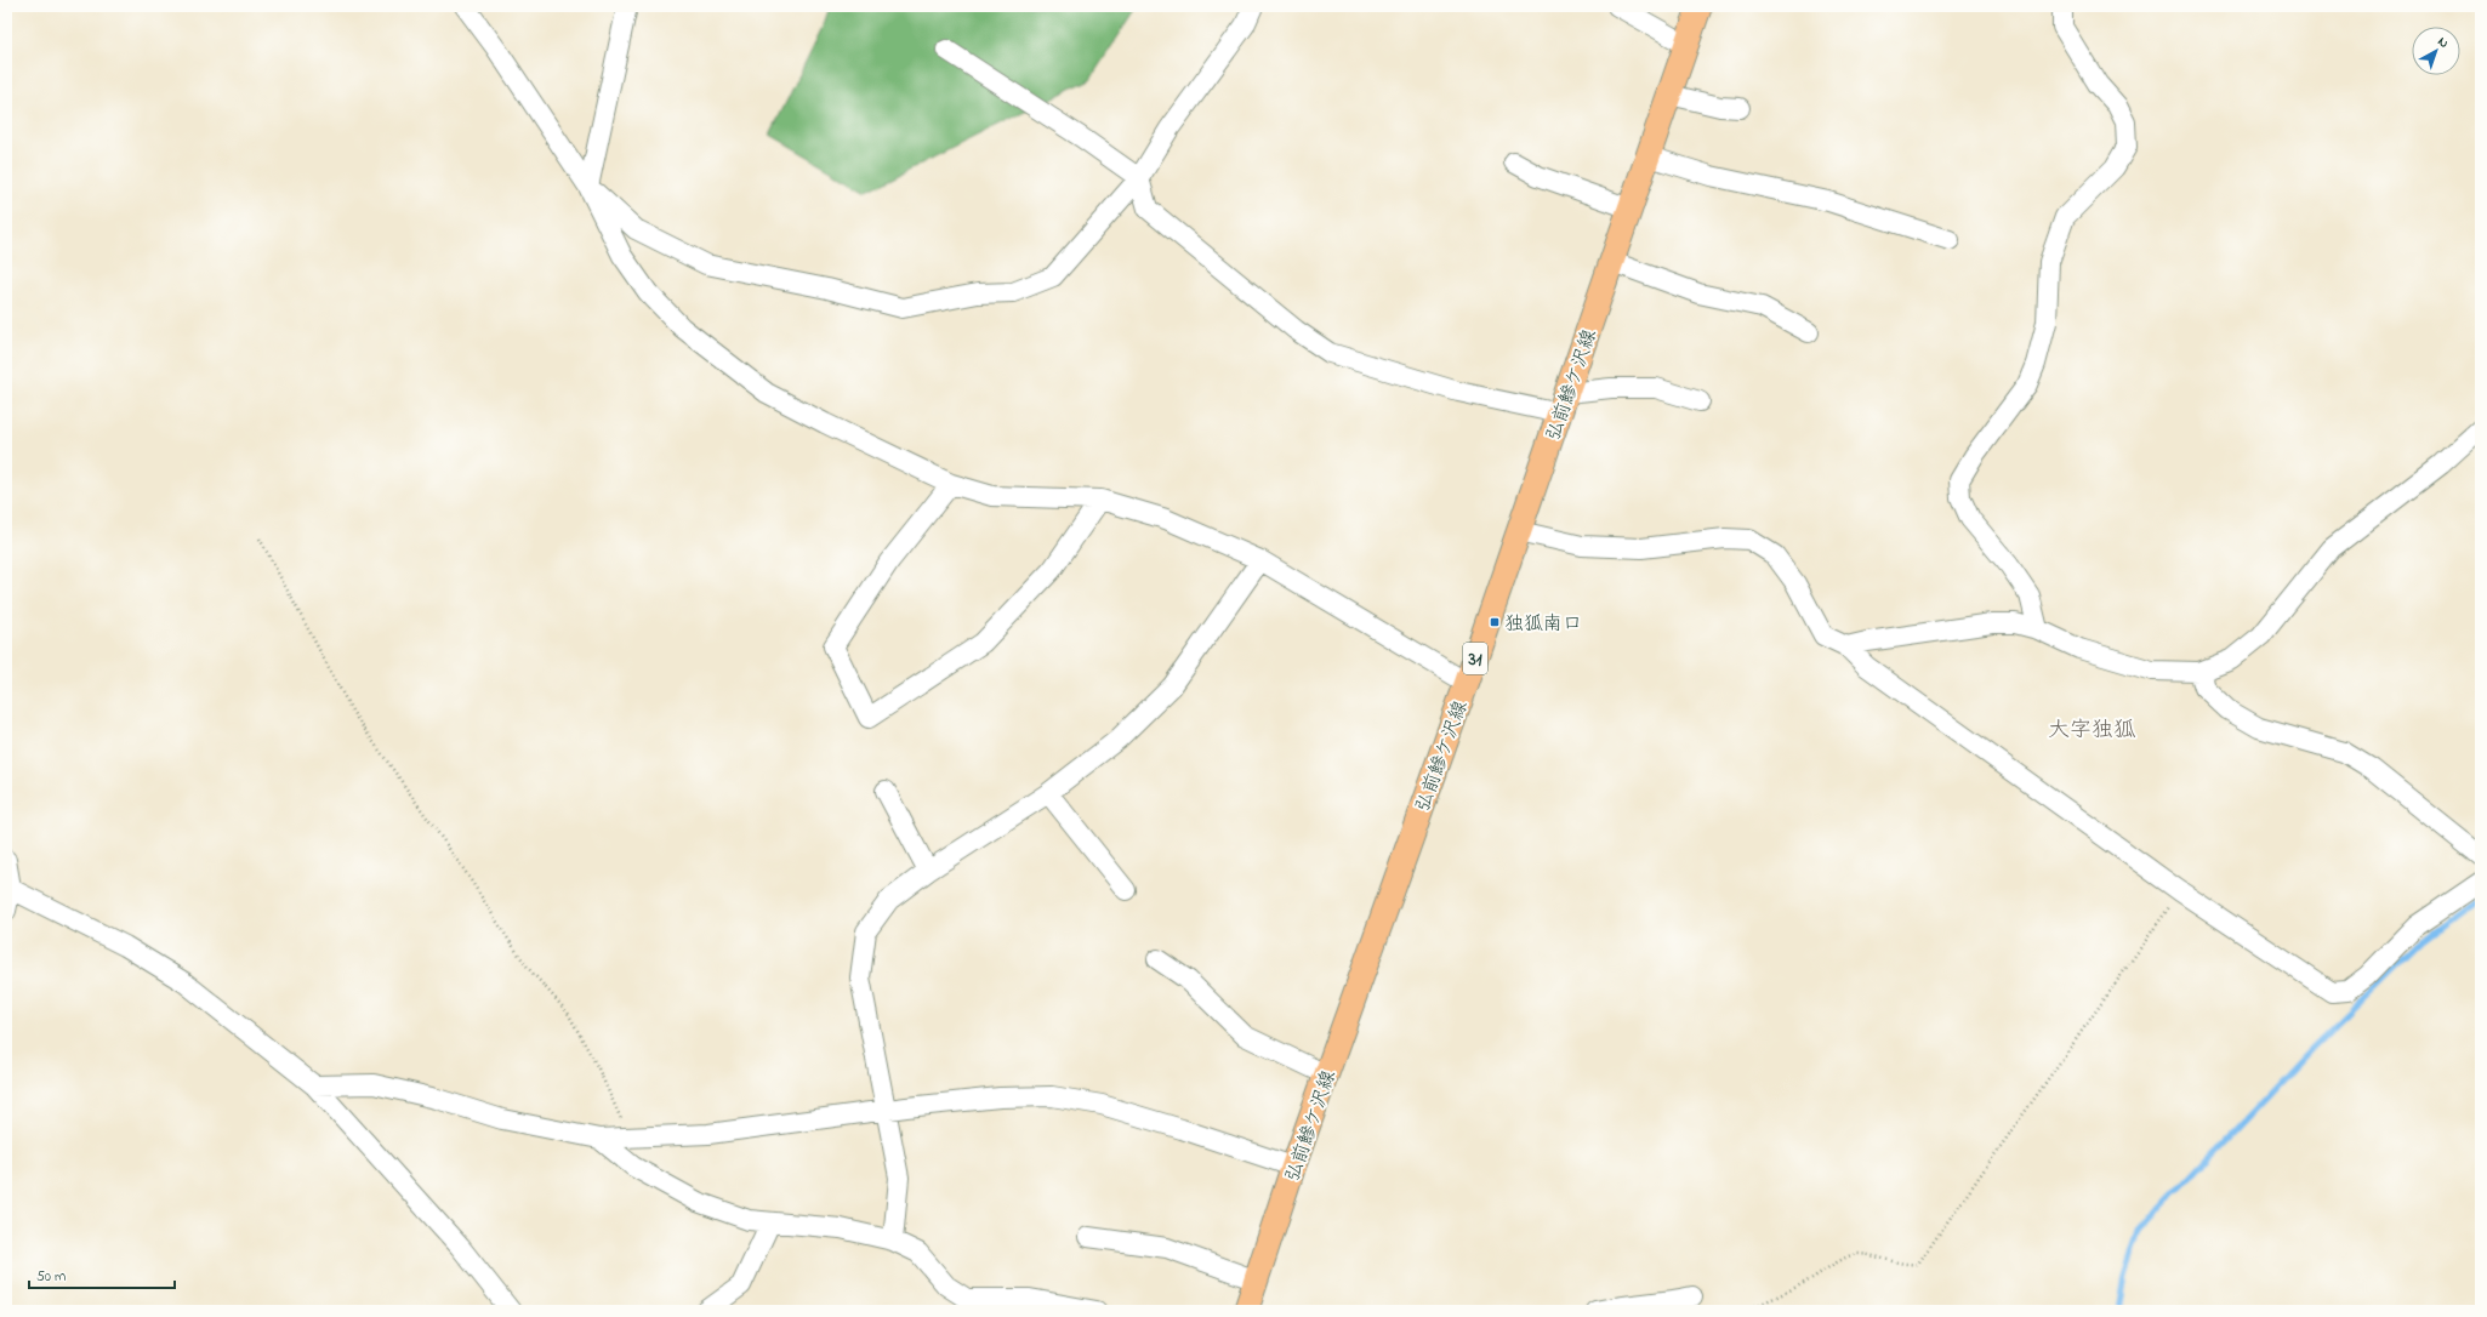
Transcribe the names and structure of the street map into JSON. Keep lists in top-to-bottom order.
{
  "streets": {
    "main road": ["弘前鰺ケ沢線", "31"]
  },
  "districts": ["大字独狐"],
  "places": {
    "transit": ["独狐南口"]
  },
  "scale_bar": "50 m",
  "north": "top right"
}
